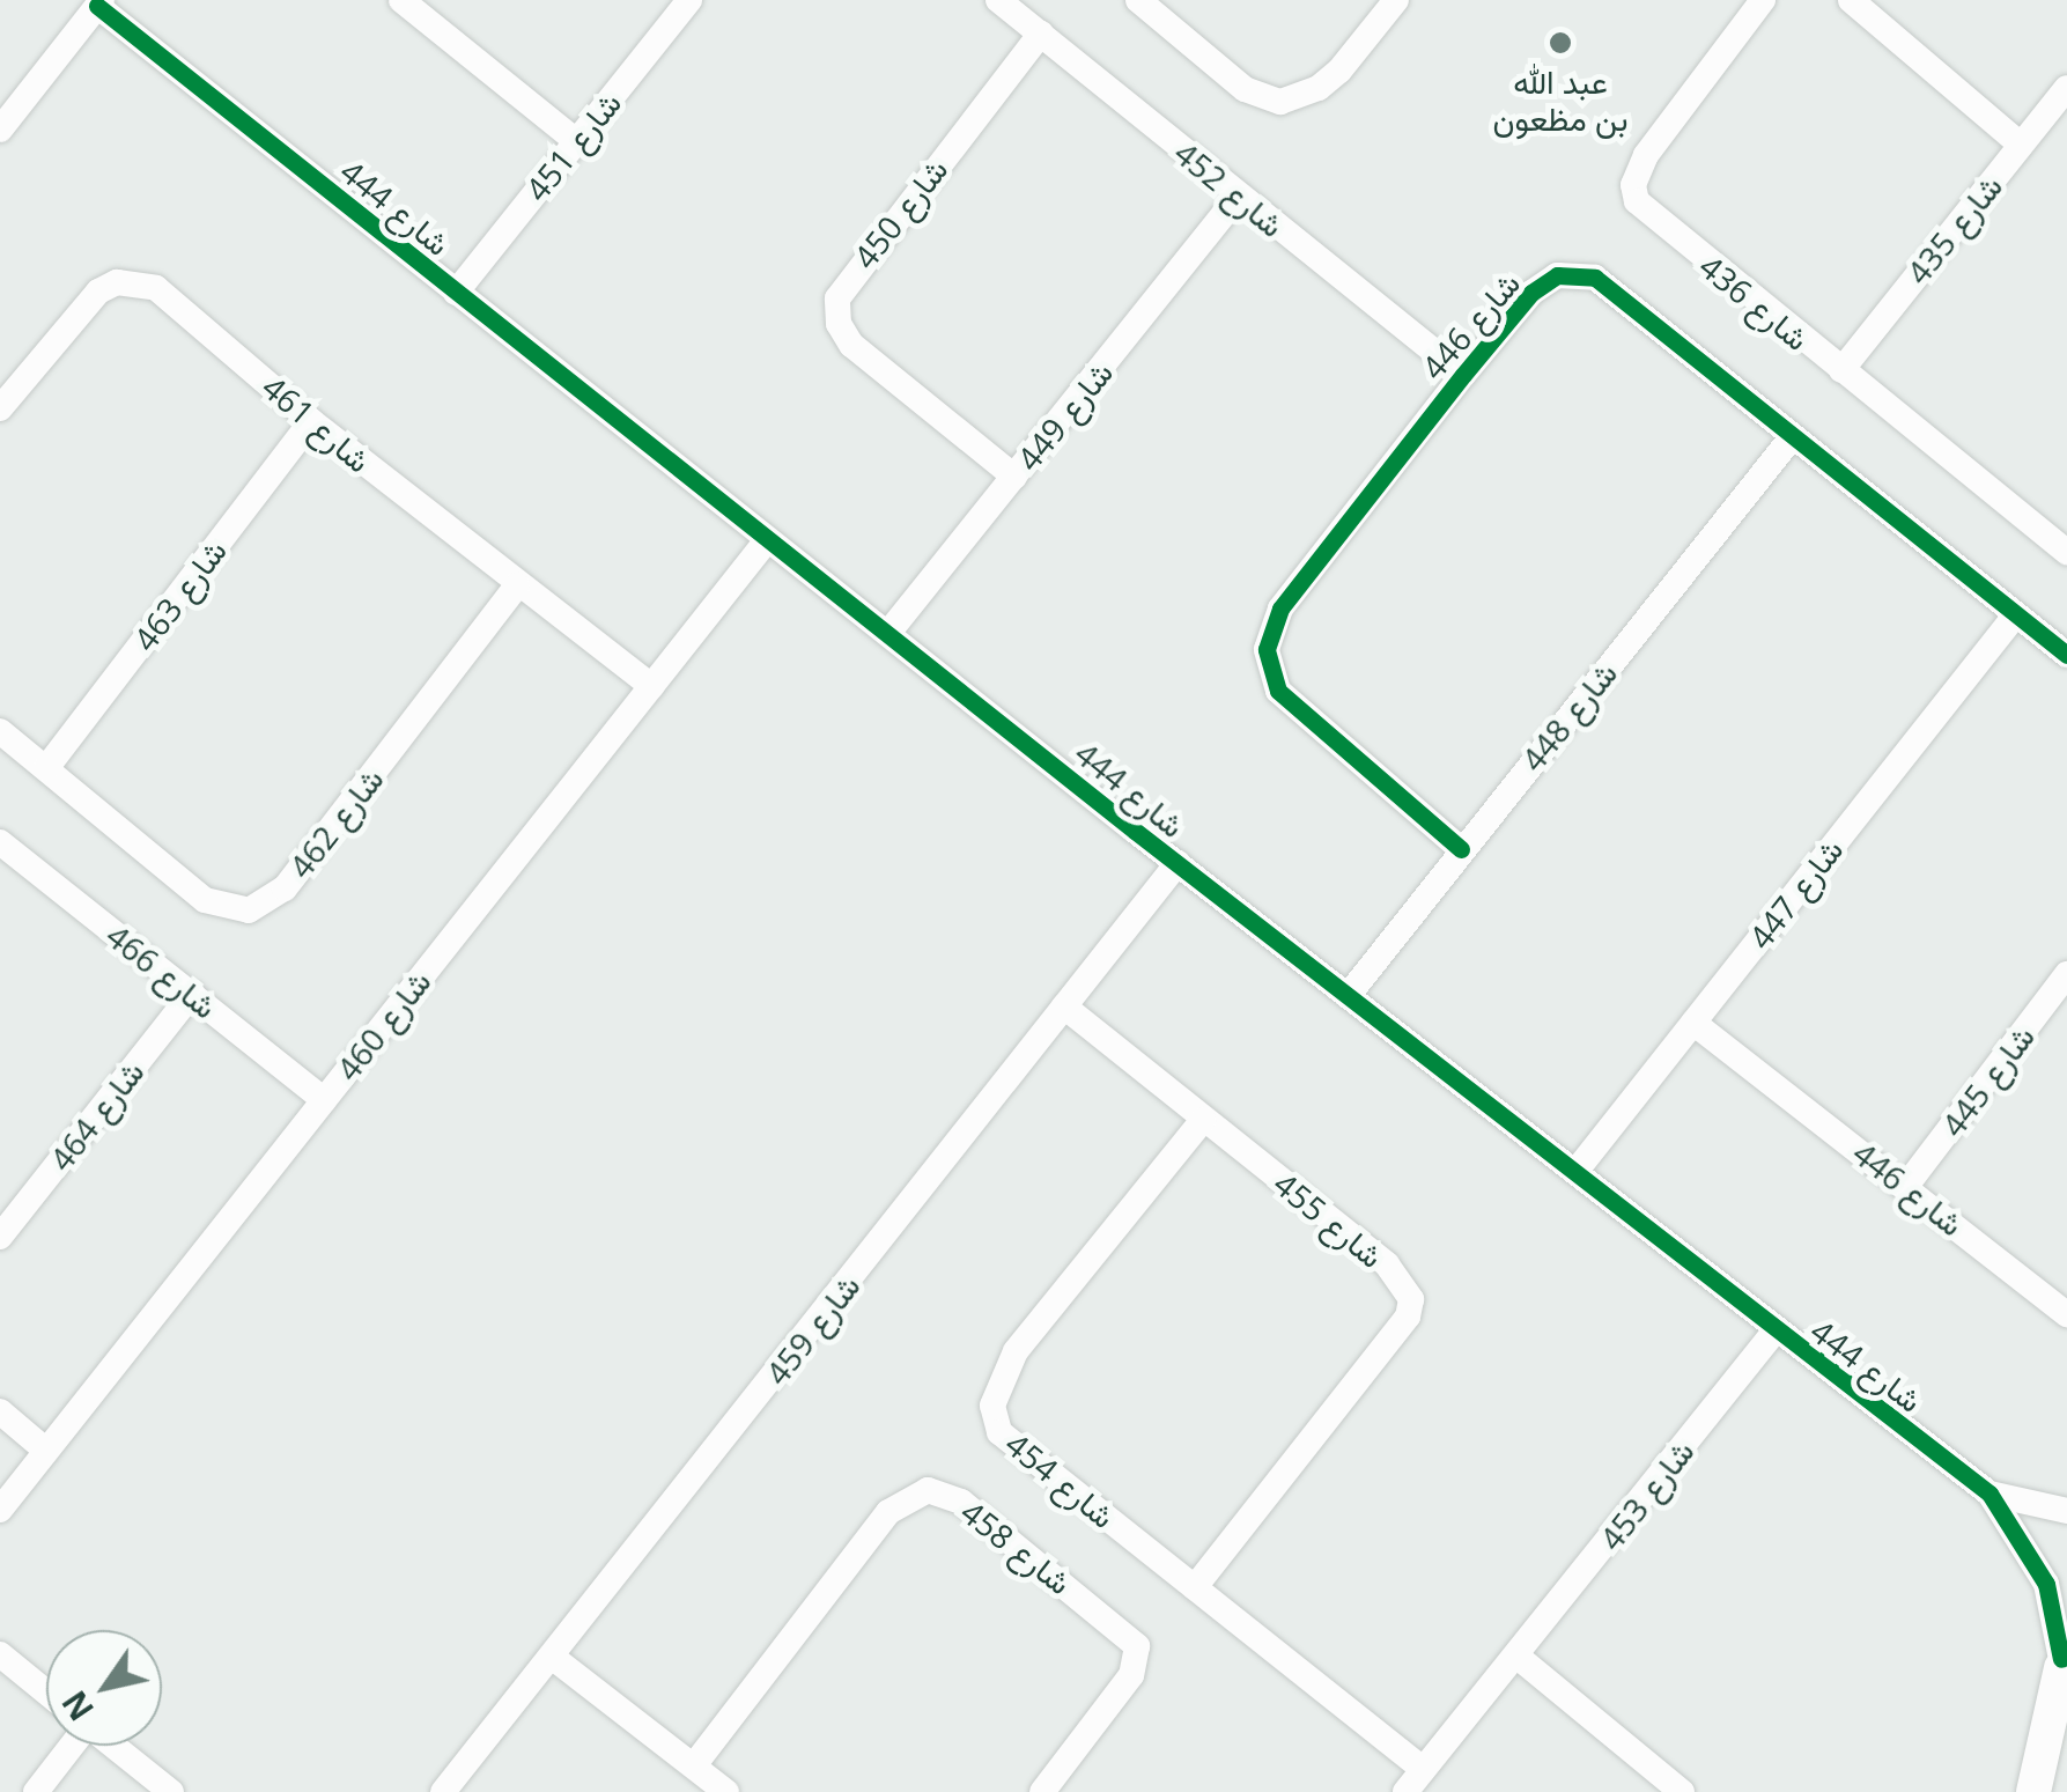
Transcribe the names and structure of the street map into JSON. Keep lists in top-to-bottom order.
{
  "streets": {
    "street": [
      "شارع 451",
      "شارع 452",
      "شارع 444",
      "شارع 450",
      "شارع 435",
      "شارع 436",
      "شارع 446",
      "شارع 449",
      "شارع 461",
      "شارع 463",
      "شارع 448",
      "شارع 462",
      "شارع 447",
      "شارع 466",
      "شارع 460",
      "شارع 445",
      "شارع 464",
      "شارع 455",
      "شارع 459",
      "شارع 454",
      "شارع 453",
      "شارع 458"
    ]
  },
  "crossings": [
    ["شارع 451", "شارع 444"],
    ["شارع 452", "شارع 450"],
    ["شارع 452", "شارع 446"],
    ["شارع 452", "شارع 449"],
    ["شارع 444", "شارع 449"],
    ["شارع 444", "شارع 448"],
    ["شارع 444", "شارع 447"],
    ["شارع 444", "شارع 460"],
    ["شارع 444", "شارع 459"],
    ["شارع 444", "شارع 453"],
    ["شارع 450", "شارع 449"],
    ["شارع 435", "شارع 436"],
    ["شارع 446", "شارع 448"],
    ["شارع 446", "شارع 447"],
    ["شارع 446", "شارع 445"],
    ["شارع 461", "شارع 463"],
    ["شارع 461", "شارع 462"],
    ["شارع 461", "شارع 460"],
    ["شارع 463", "شارع 462"],
    ["شارع 466", "شارع 460"],
    ["شارع 466", "شارع 464"],
    ["شارع 455", "شارع 459"],
    ["شارع 455", "شارع 454"],
    ["شارع 454", "شارع 453"]
  ],
  "places": ["عبد الله بن مظعون"],
  "north": "bottom left"
}
